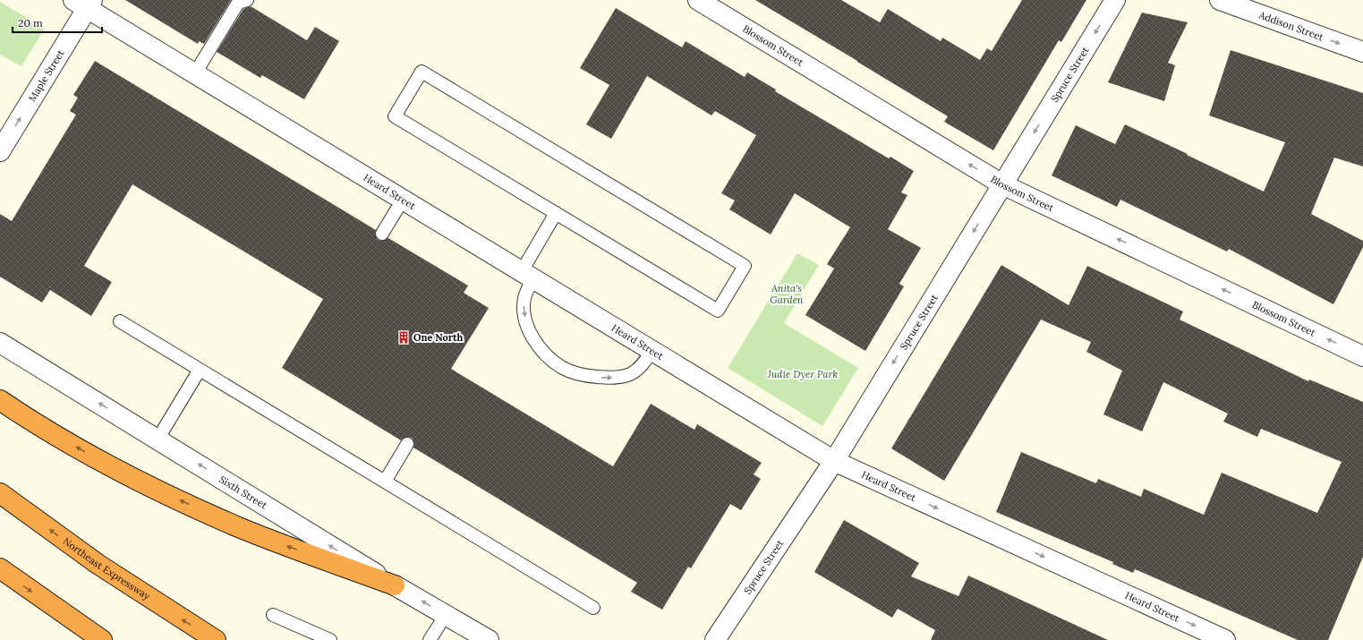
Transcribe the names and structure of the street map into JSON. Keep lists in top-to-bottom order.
{
  "streets": {
    "highway": ["Northeast Expressway"],
    "street": [
      "Addison Street",
      "Blossom Street",
      "Spruce Street",
      "Maple Street",
      "Heard Street",
      "Sixth Street"
    ]
  },
  "crossings": [
    ["Blossom Street", "Spruce Street"],
    ["Spruce Street", "Heard Street"],
    ["Maple Street", "Heard Street"]
  ],
  "one_way": [
    "Addison Street",
    "Blossom Street",
    "Spruce Street",
    "Maple Street",
    "Sixth Street"
  ],
  "parks": ["Anita's Garden", "Judie Dyer Park"],
  "places": {
    "building": ["One North"]
  },
  "scale_bar": "20 m"
}
